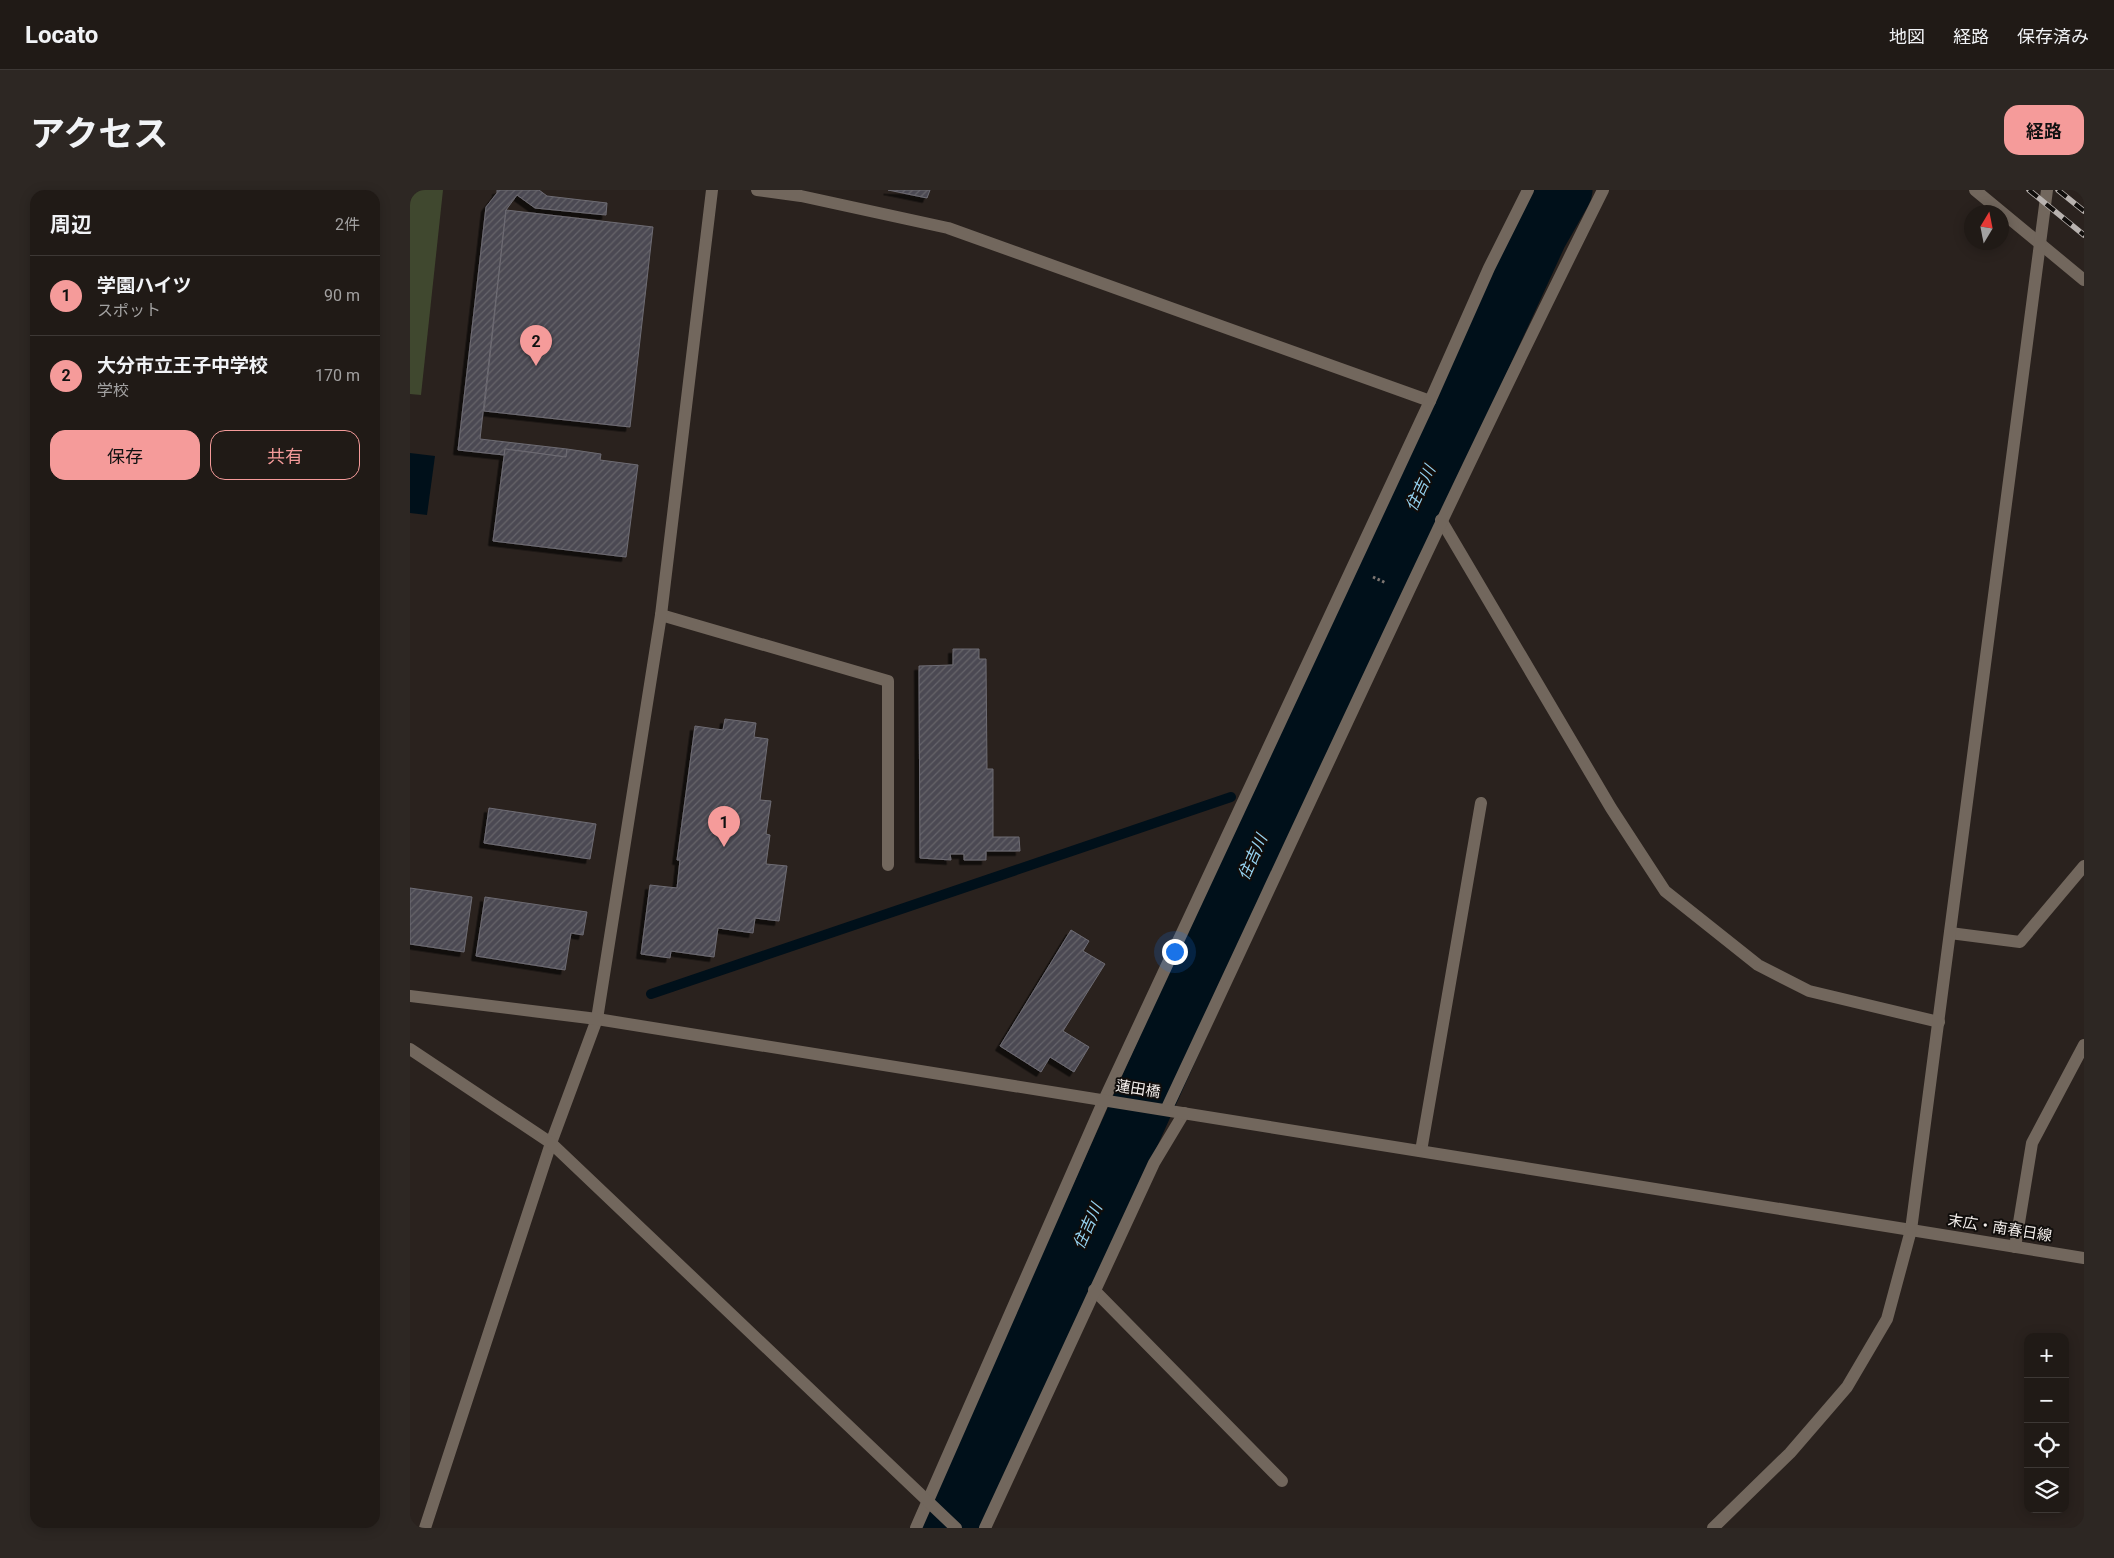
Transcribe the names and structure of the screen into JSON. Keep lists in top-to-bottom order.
{
  "streets": {
    "street": ["蓮田橋", "末広・南春日線"]
  },
  "crossings": [
    ["蓮田橋", "末広・南春日線"]
  ],
  "water": ["住吉川"],
  "north": "top",
  "page": {
    "header": "Locato",
    "nav": ["地図", "経路", "保存済み"],
    "title": "アクセス",
    "buttons": [
      "経路",
      ["保存", "共有"]
    ],
    "heading": ["周辺", "2件"],
    "list": [
      {
        "mark": "1",
        "name": "学園ハイツ",
        "note": "スポット",
        "value": "90 m"
      },
      {
        "mark": "2",
        "name": "大分市立王子中学校",
        "note": "学校",
        "value": "170 m"
      }
    ],
    "pins": ["2", "1"],
    "map_buttons": ["+", "−"]
  }
}
